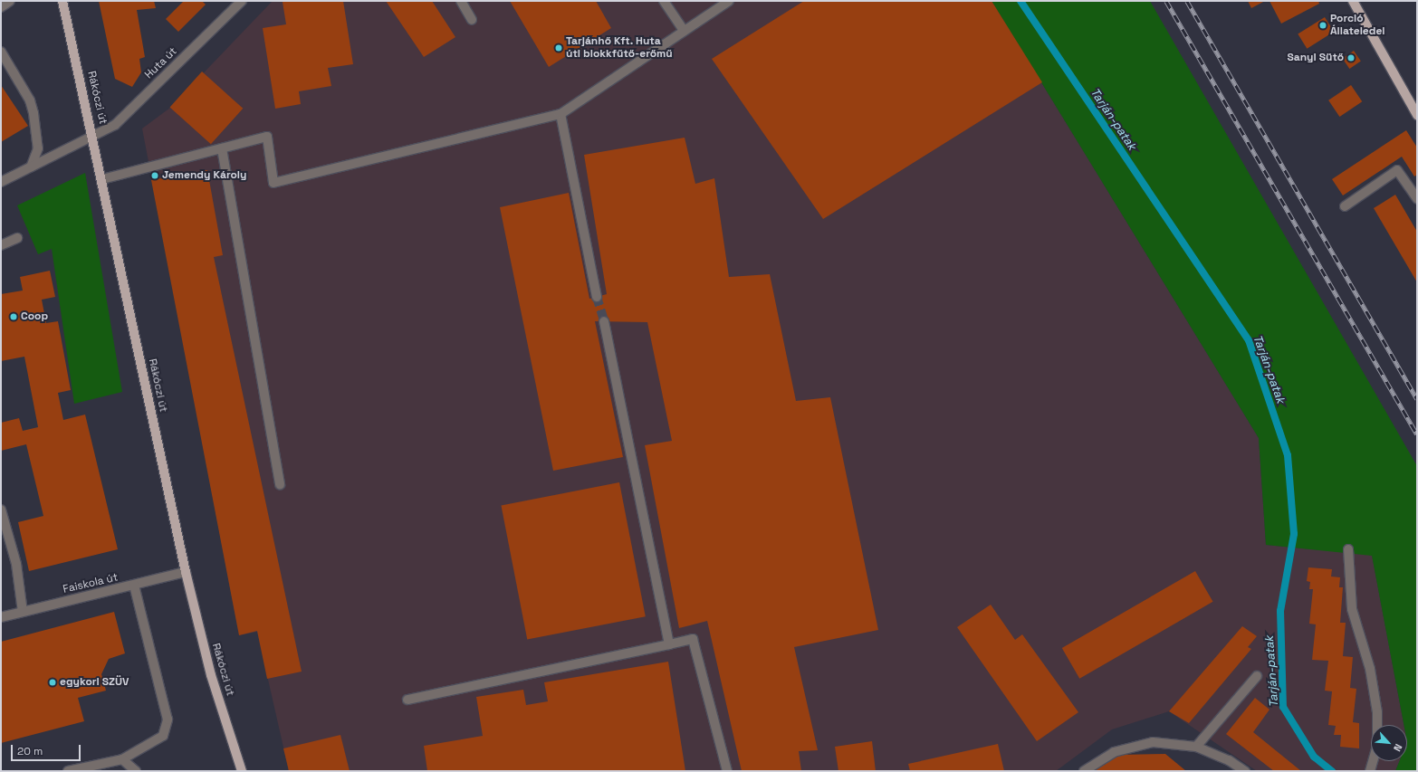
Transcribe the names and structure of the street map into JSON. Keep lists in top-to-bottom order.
{
  "streets": {
    "main road": ["Rákóczi út"],
    "street": ["Huta út", "Faiskola út"]
  },
  "crossings": [
    ["Huta út", "Rákóczi út"],
    ["Rákóczi út", "Faiskola út"]
  ],
  "water": ["Tarján-patak"],
  "places": [
    "Porció Állateledel",
    "Tarjánhő Kft. Huta úti blokkfűtő-erőmű",
    "Sanyi Sütő",
    "Jemendy Károly",
    "Coop",
    "egykori SZÜV"
  ],
  "scale_bar": "20 m",
  "north": "bottom right"
}
